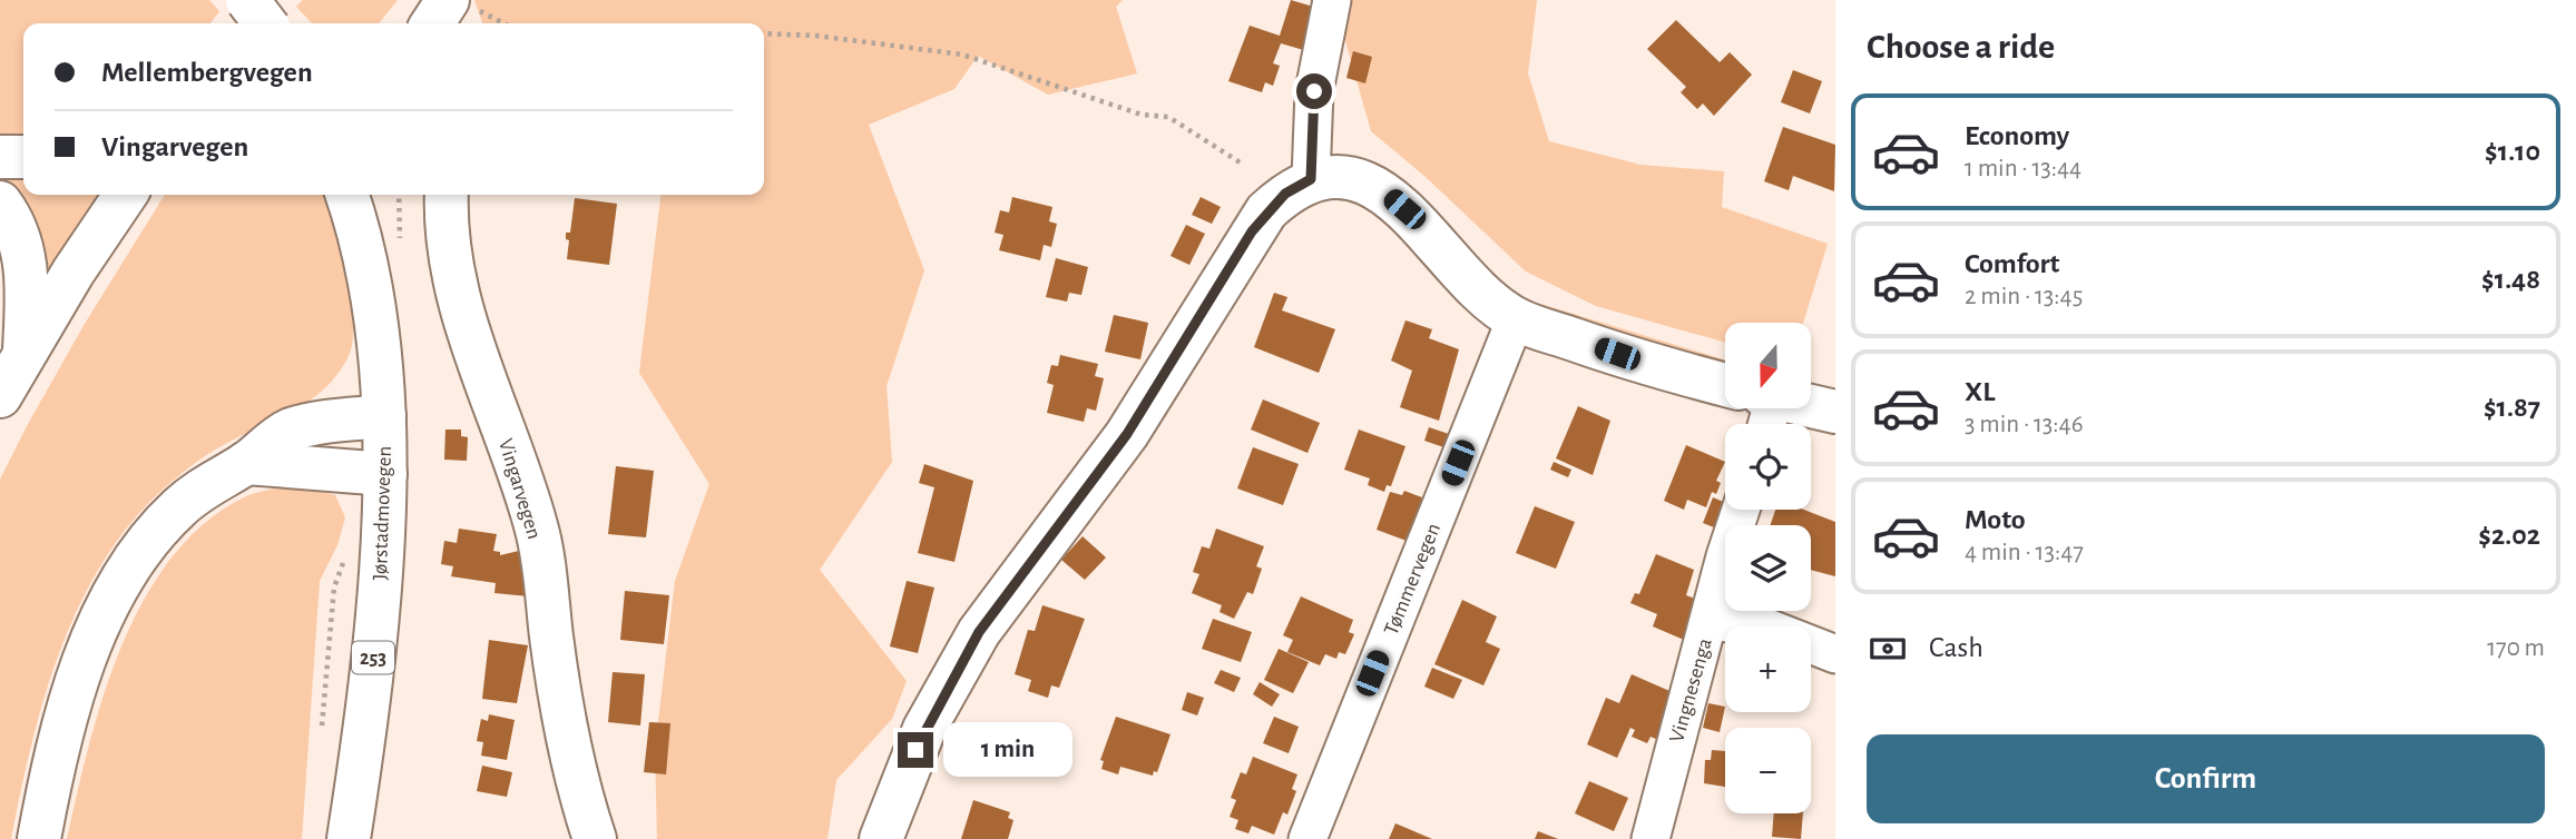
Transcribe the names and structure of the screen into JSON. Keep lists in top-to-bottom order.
{
  "streets": {
    "main road": ["Vingarvegen", "Jørstadmovegen", "253"],
    "street": ["Tømmervegen", "Vingnesenga"]
  },
  "north": "bottom",
  "page": {
    "heading": "Choose a ride",
    "banner": ["Mellembergvegen", "Vingarvegen"],
    "list": [
      {
        "name": "Economy",
        "note": "1 min · 13:44",
        "value": "$1.10"
      },
      {
        "name": "Comfort",
        "note": "2 min · 13:45",
        "value": "$1.48"
      },
      {
        "name": "XL",
        "note": "3 min · 13:46",
        "value": "$1.87"
      },
      {
        "name": "Moto",
        "note": "4 min · 13:47",
        "value": "$2.02"
      }
    ],
    "map_buttons": ["+", "−"],
    "pay": ["Cash", "170 m"],
    "buttons": "Confirm",
    "bubble": "1 min"
  }
}
